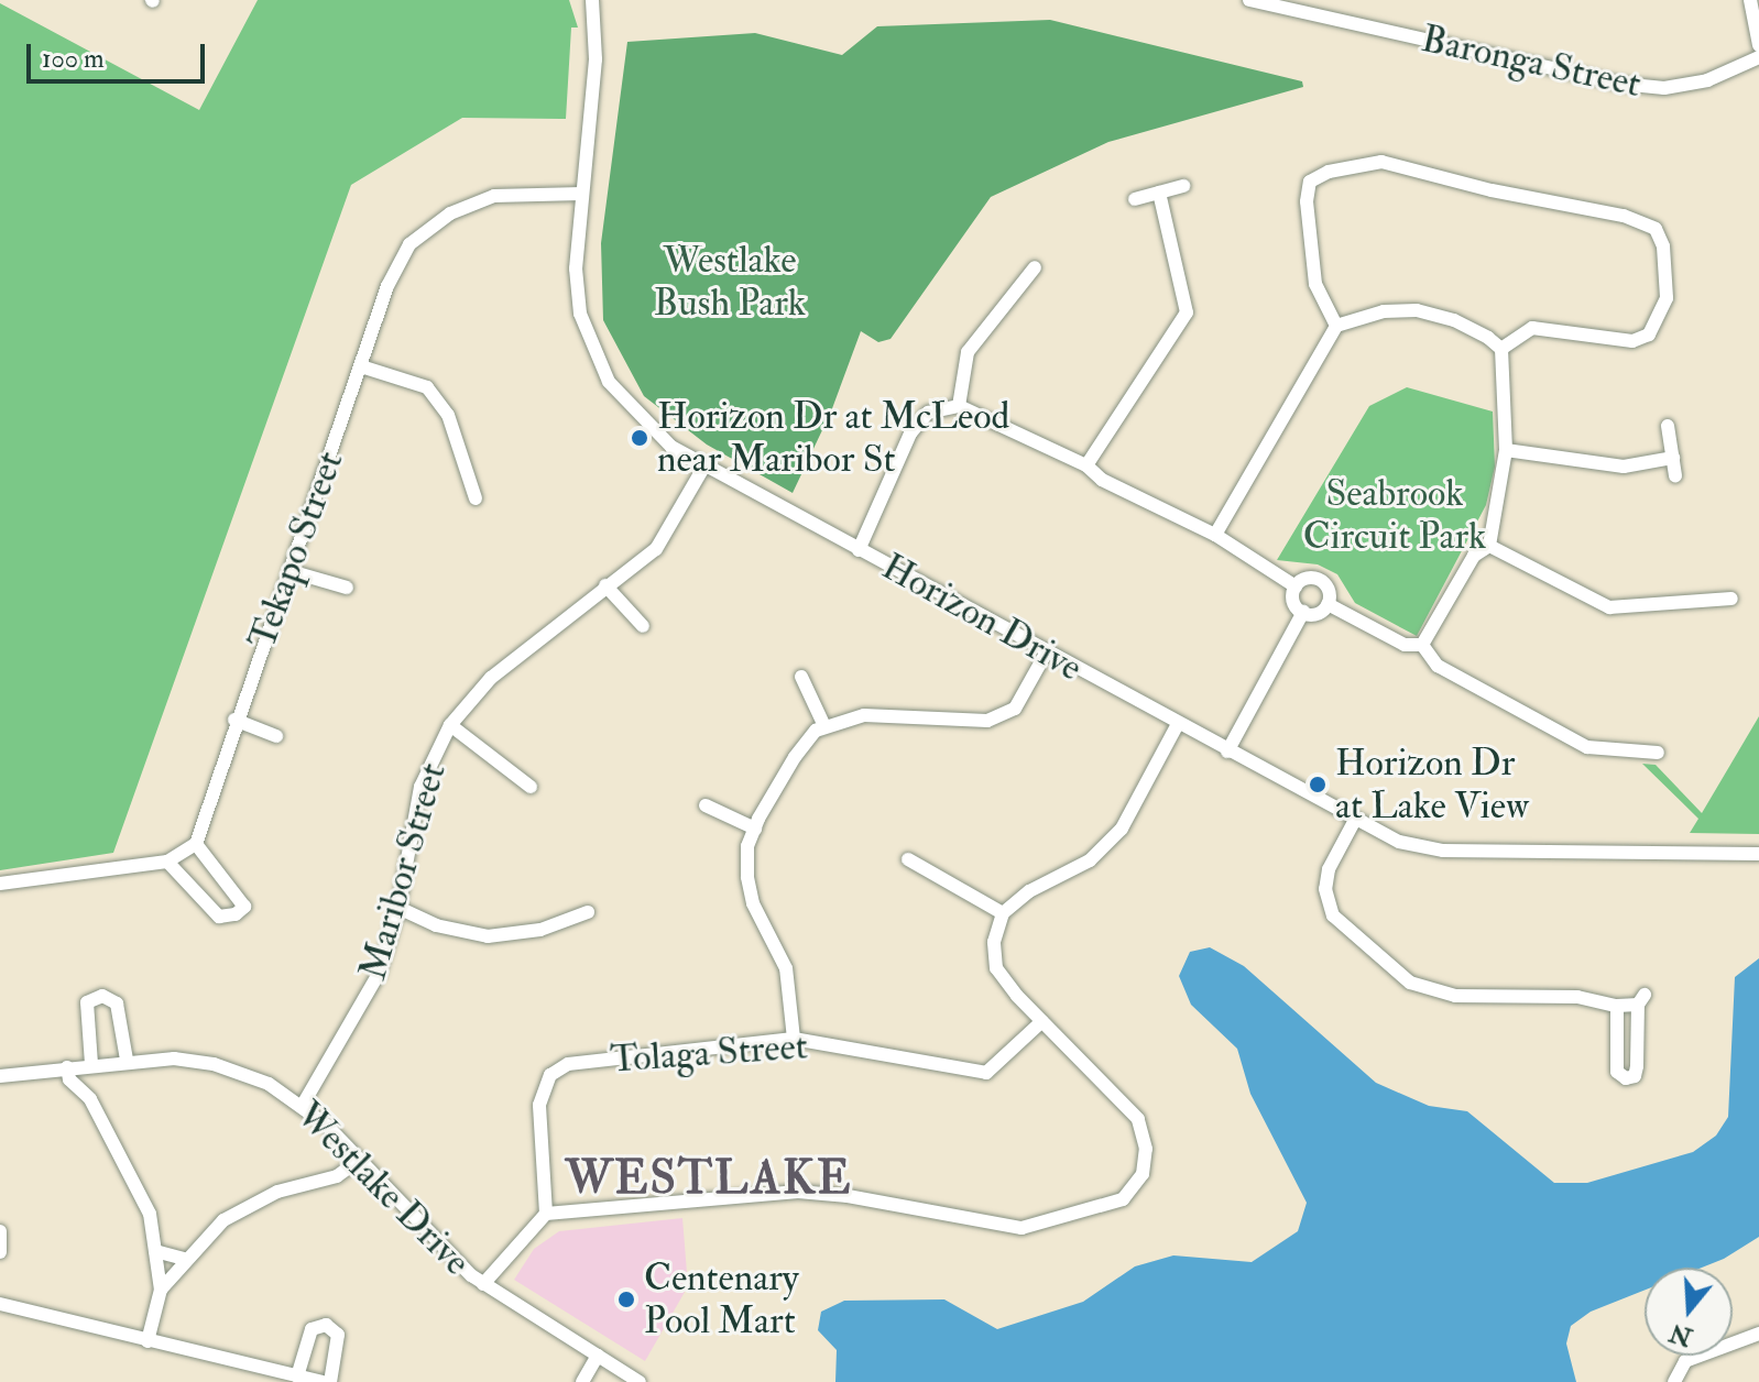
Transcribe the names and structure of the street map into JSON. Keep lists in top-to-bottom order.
{
  "streets": {
    "street": [
      "Baronga Street",
      "Tekapo Street",
      "Horizon Drive",
      "Maribor Street",
      "Tolaga Street",
      "Westlake Drive"
    ]
  },
  "crossings": [
    ["Tekapo Street", "Horizon Drive"],
    ["Horizon Drive", "Maribor Street"],
    ["Maribor Street", "Westlake Drive"]
  ],
  "districts": ["WESTLAKE"],
  "parks": ["Westlake Bush Park", "Seabrook Circuit Park"],
  "places": ["Horizon Dr at McLeod near Maribor St", "Horizon Dr at Lake View", "Centenary Pool Mart"],
  "scale_bar": "100 m",
  "north": "bottom"
}
